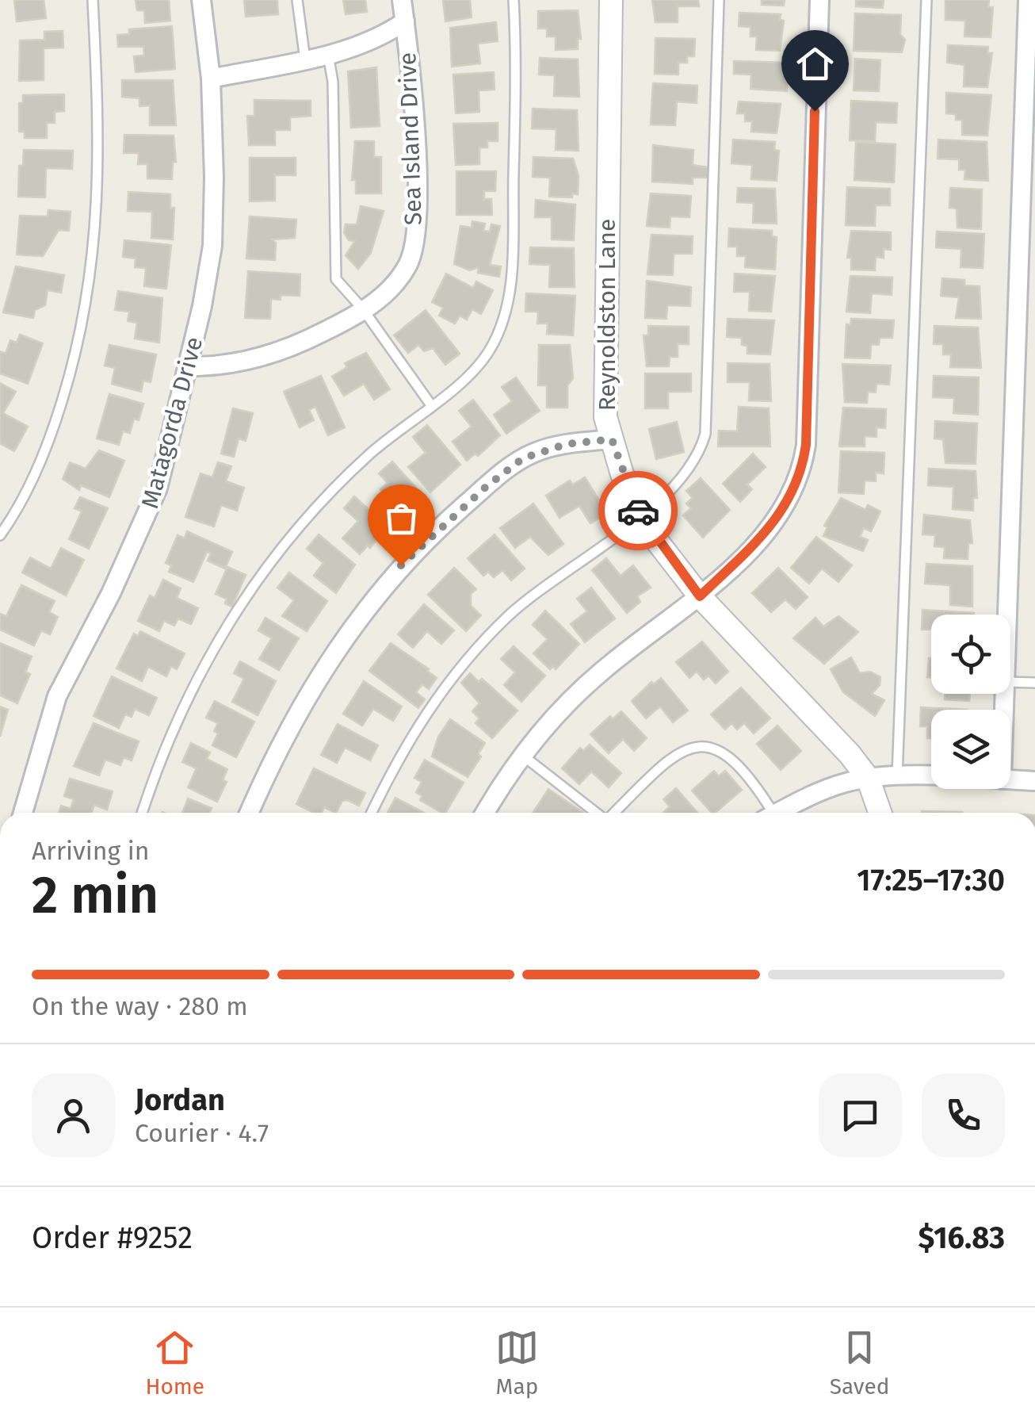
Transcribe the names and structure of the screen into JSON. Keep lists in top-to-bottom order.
{
  "streets": {
    "street": ["Sea Island Drive", "Reynoldston Lane", "Matagorda Drive"]
  },
  "crossings": [
    ["Sea Island Drive", "Matagorda Drive"]
  ],
  "page": {
    "heading": ["2 min", "Arriving in", "17:25–17:30"],
    "panel": [
      "Jordan",
      "Courier · 4.7",
      "Order #9252",
      "$16.83"
    ],
    "bar": "On the way · 280 m",
    "tabs": ["Home", "Map", "Saved"]
  }
}
